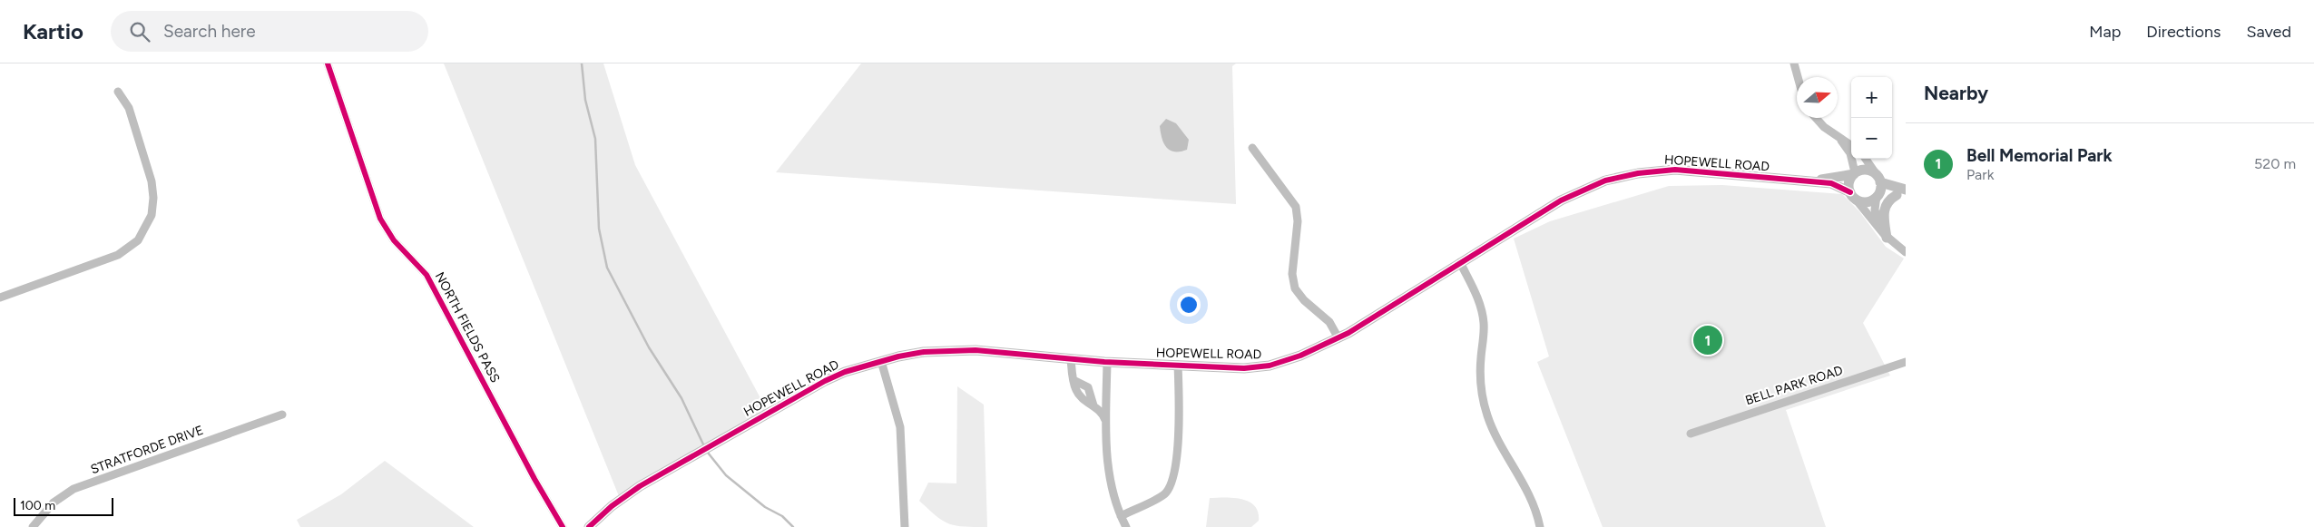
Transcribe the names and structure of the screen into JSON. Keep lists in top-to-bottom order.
{
  "streets": {
    "street": [
      "HOPEWELL ROAD",
      "NORTH FIELDS PASS",
      "BELL PARK ROAD",
      "STRATFORDE DRIVE"
    ]
  },
  "scale_bar": "100 m",
  "north": "right",
  "page": {
    "header": "Kartio",
    "search": "Search here",
    "nav": ["Map", "Directions", "Saved"],
    "heading": "Nearby",
    "map_buttons": ["+", "−"],
    "list": [
      {
        "mark": "1",
        "name": "Bell Memorial Park",
        "note": "Park",
        "value": "520 m"
      }
    ],
    "pins": "1",
    "scale": "100 m"
  }
}
